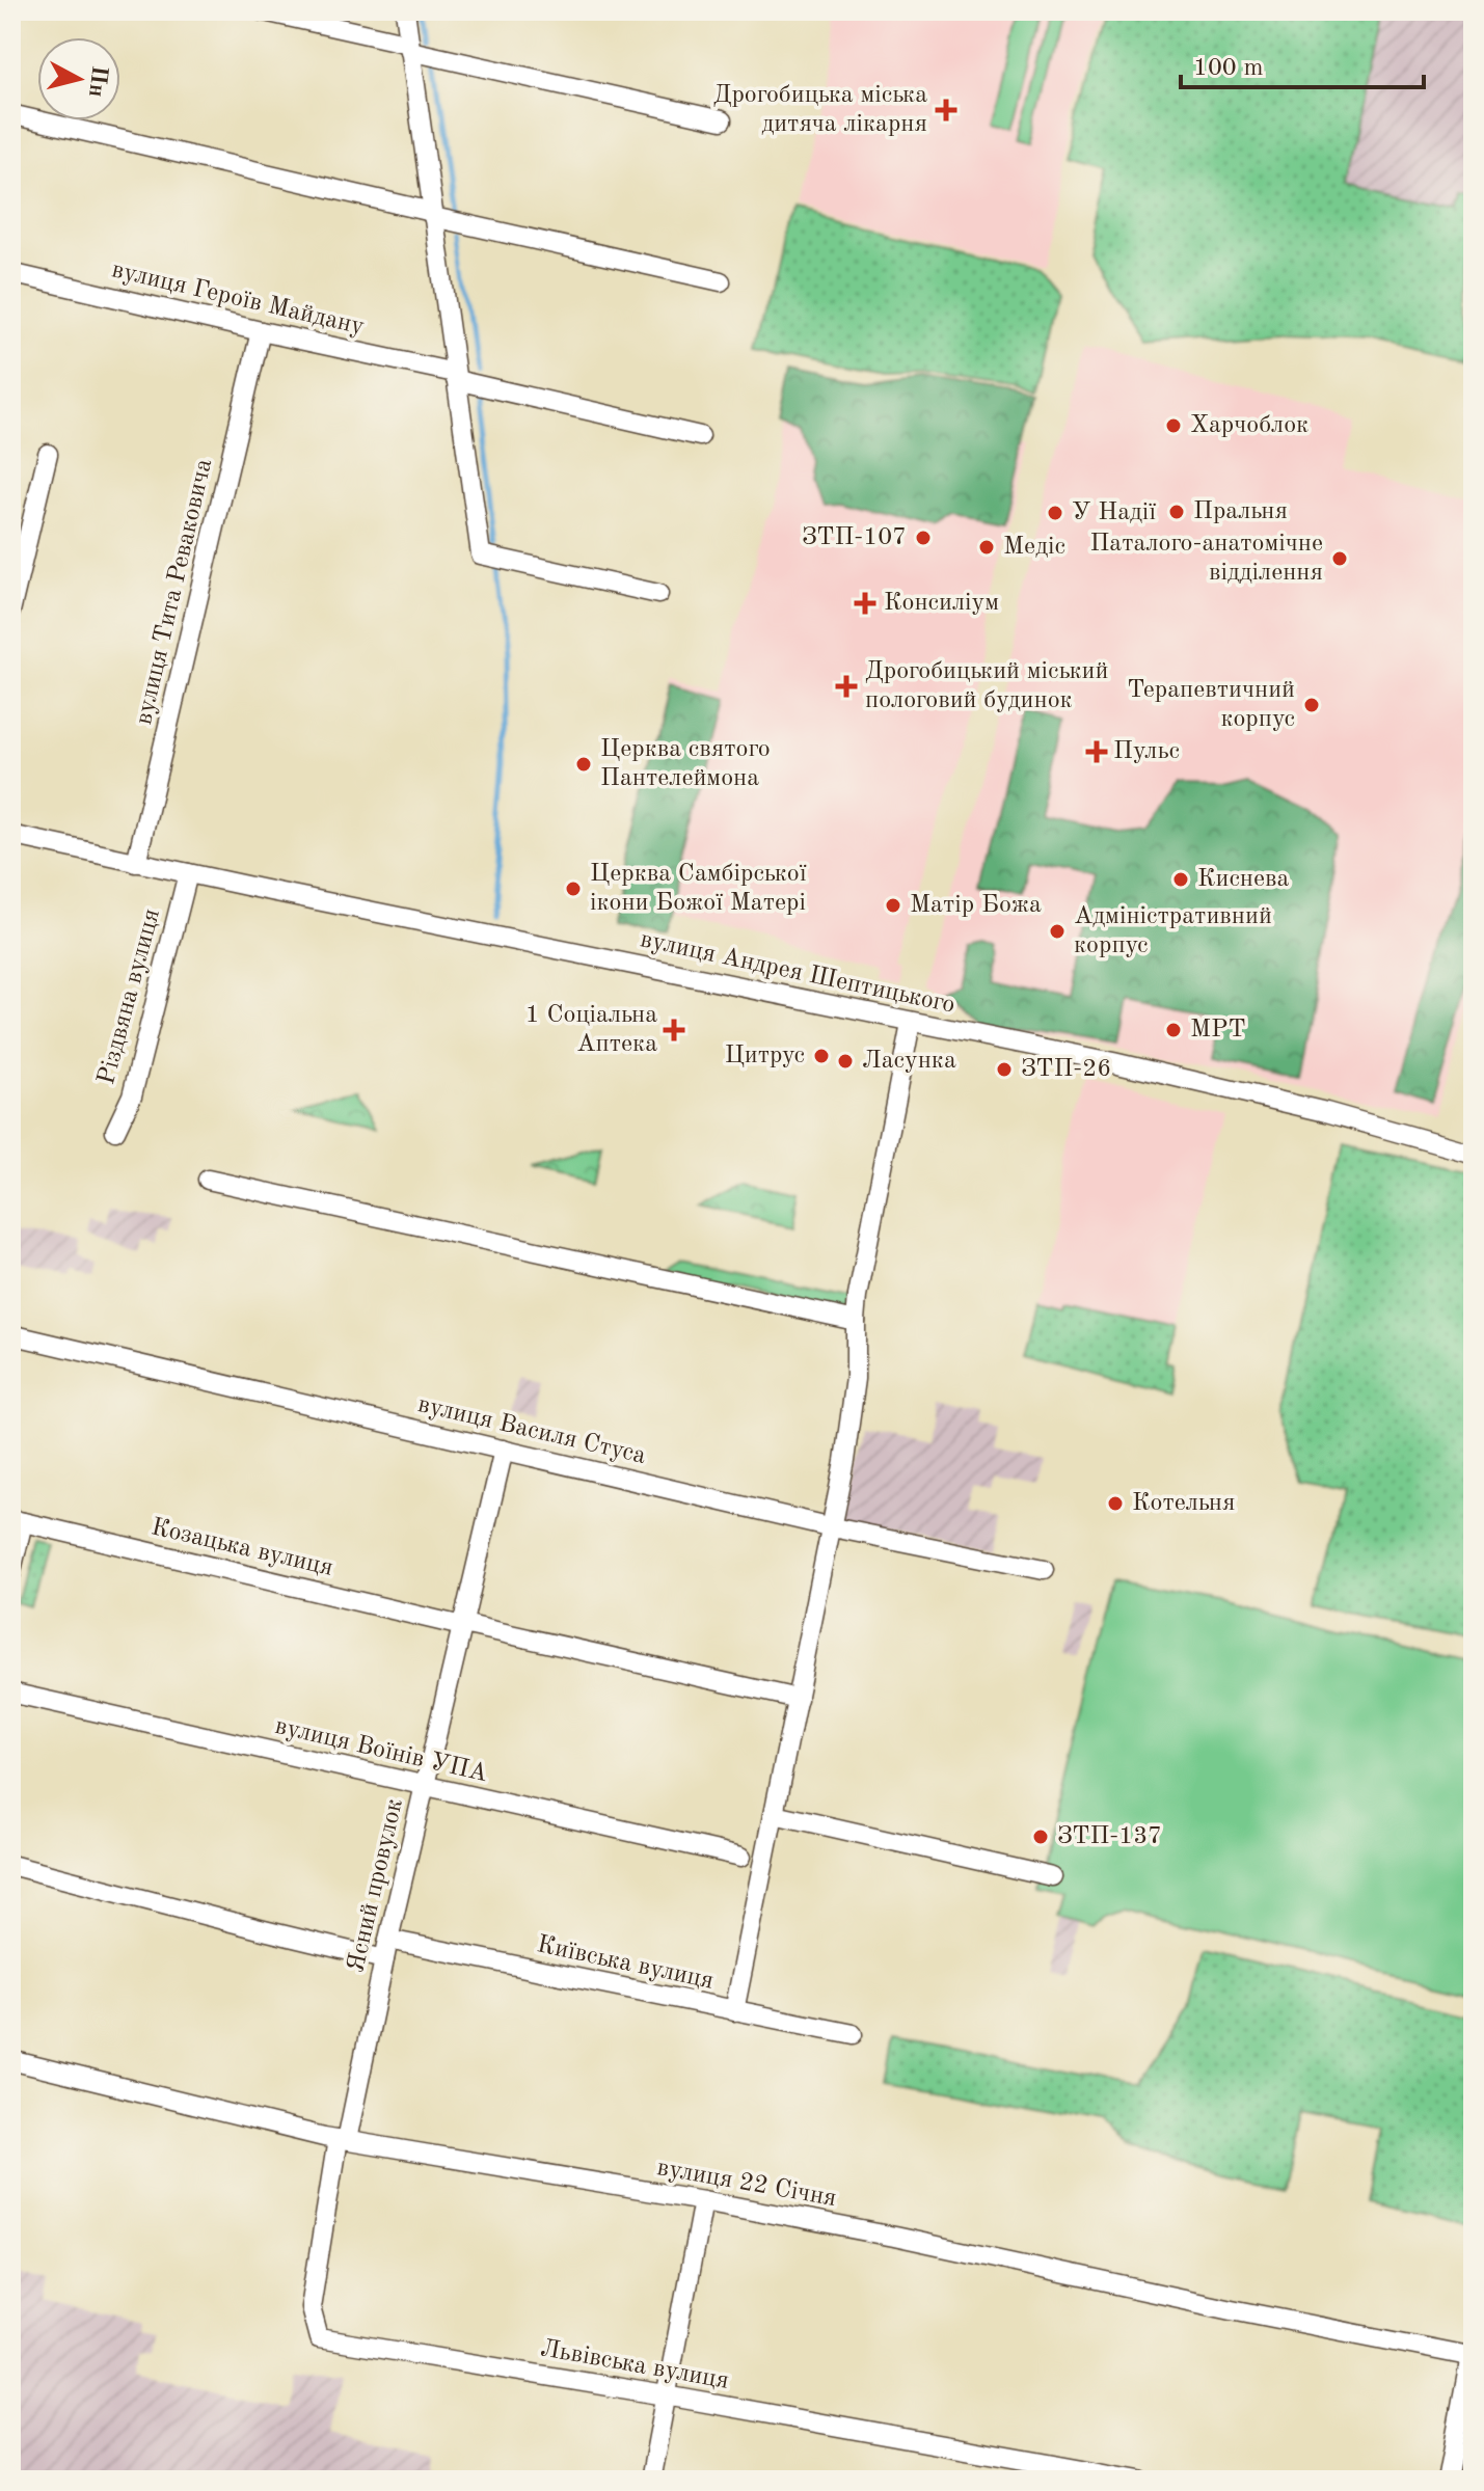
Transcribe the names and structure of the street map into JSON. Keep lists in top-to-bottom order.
{
  "streets": {
    "street": [
      "вулиця Героїв Майдану",
      "вулиця Тита Реваковича",
      "вулиця Андрея Шептицького",
      "Різдвяна вулиця",
      "вулиця Василя Стуса",
      "Козацька вулиця",
      "вулиця Воїнів УПА",
      "Ясний провулок",
      "Київська вулиця",
      "вулиця 22 Січня",
      "Львівська вулиця"
    ]
  },
  "crossings": [
    ["вулиця Героїв Майдану", "вулиця Тита Реваковича"],
    ["вулиця Тита Реваковича", "вулиця Андрея Шептицького"],
    ["вулиця Андрея Шептицького", "Різдвяна вулиця"],
    ["вулиця Василя Стуса", "Ясний провулок"],
    ["Козацька вулиця", "Ясний провулок"],
    ["вулиця Воїнів УПА", "Ясний провулок"],
    ["Ясний провулок", "Київська вулиця"],
    ["Ясний провулок", "вулиця 22 Січня"],
    ["Ясний провулок", "Львівська вулиця"],
    ["вулиця 22 Січня", "Львівська вулиця"]
  ],
  "places": {
    "health": [
      "Дрогобицька міська дитяча лікарня",
      "Консиліум",
      "Дрогобицький міський пологовий будинок",
      "Пульс",
      "1 Соціальна Аптека"
    ],
    "other": [
      "Харчоблок",
      "Пральня",
      "У Надії",
      "ЗТП-107",
      "Медіс",
      "Паталого-анатомічне відділення",
      "Терапевтичний корпус",
      "Церква святого Пантелеймона",
      "Киснева",
      "Церква Самбірської ікони Божої Матері",
      "Матір Божа",
      "Адміністративний корпус",
      "МРТ",
      "Цитрус",
      "Ласунка",
      "ЗТП-26",
      "Котельня",
      "ЗТП-137"
    ]
  },
  "scale_bar": "100 m",
  "north": "right"
}
